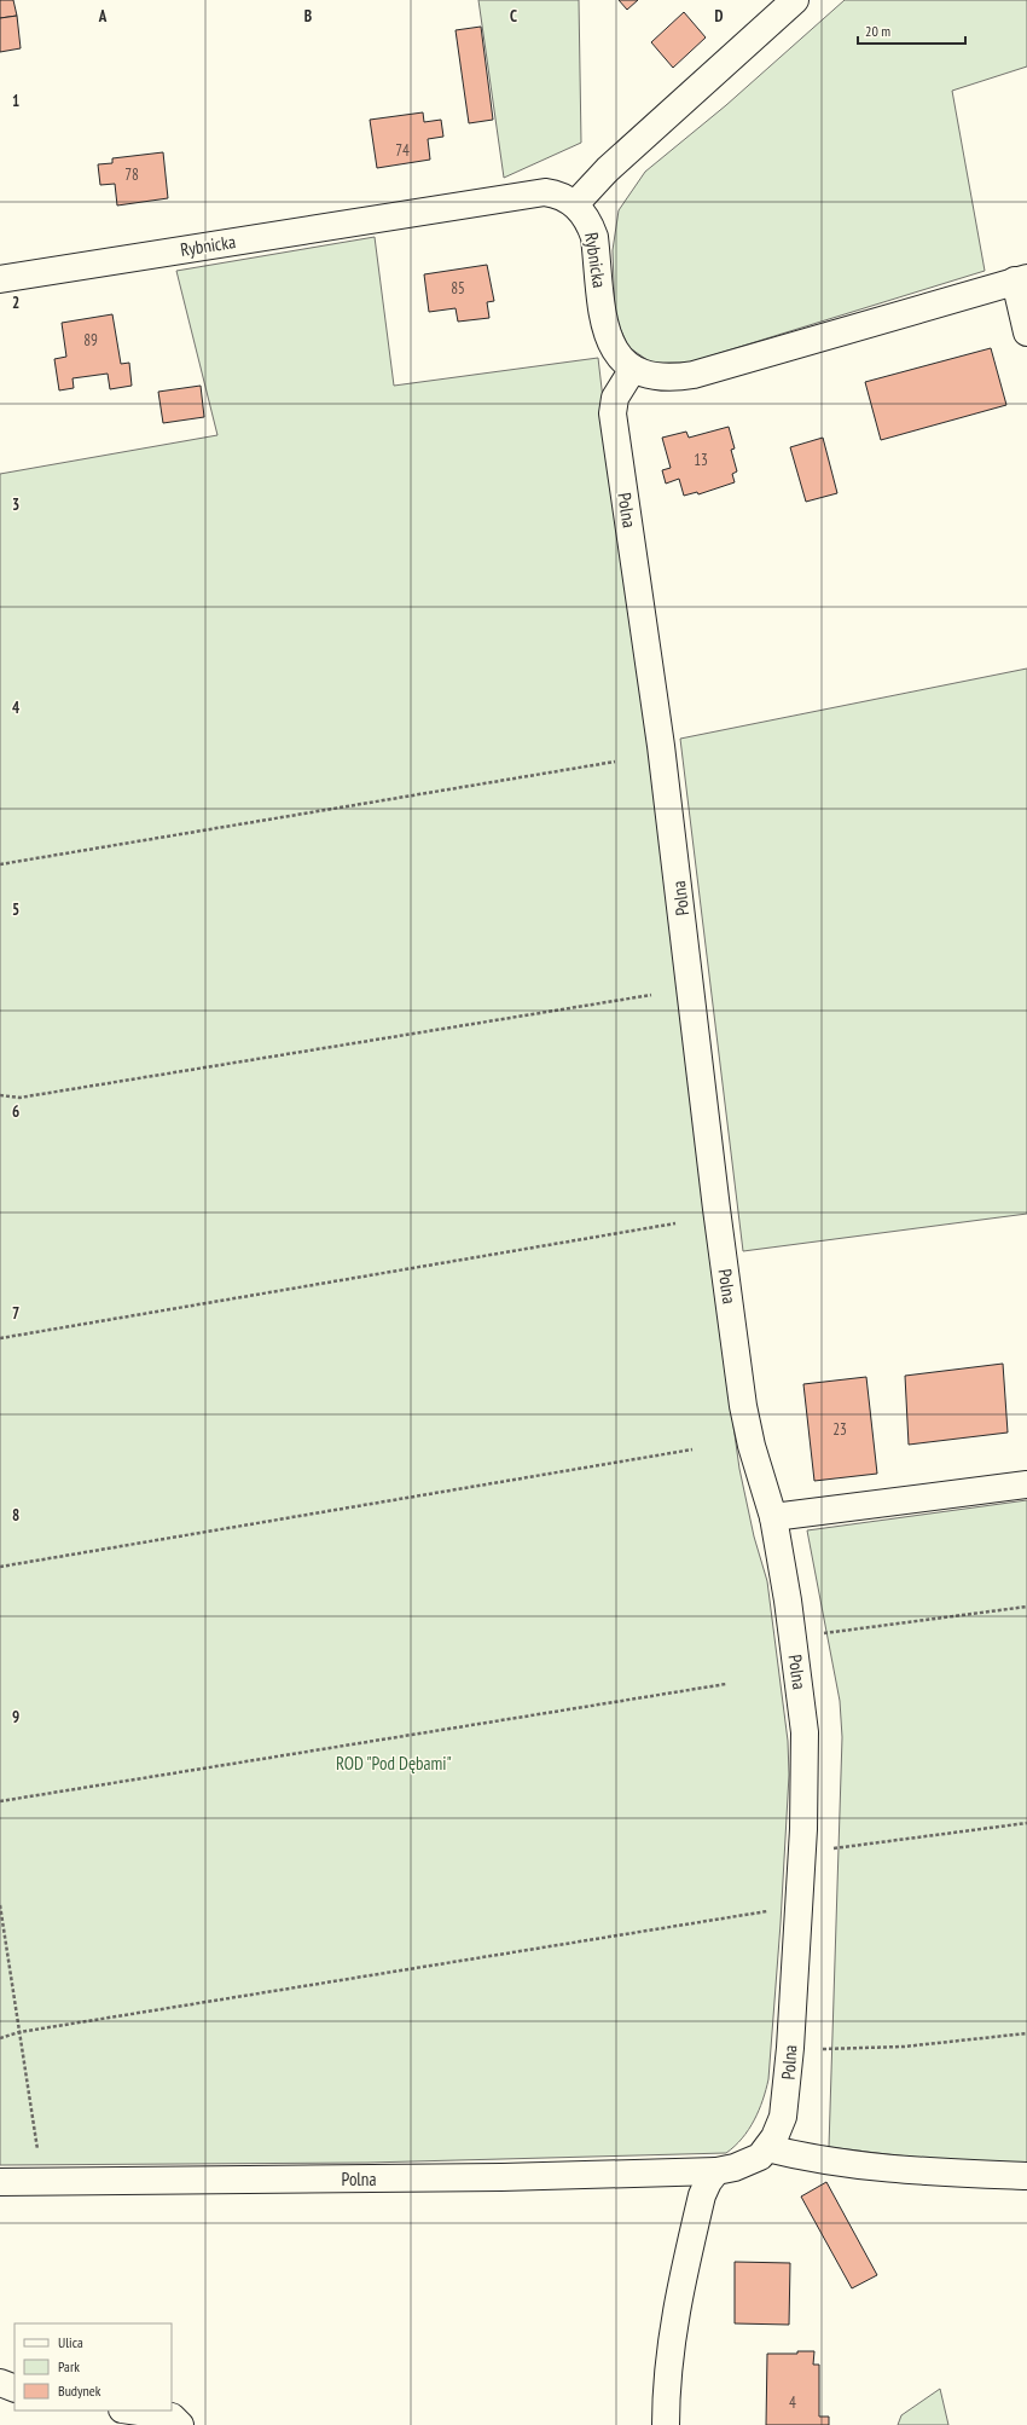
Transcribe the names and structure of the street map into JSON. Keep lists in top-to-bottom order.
{
  "streets": {
    "street": ["Rybnicka", "Polna"]
  },
  "crossings": [
    ["Rybnicka", "Polna"]
  ],
  "parks": ["ROD \"Pod Dębami\""],
  "house_numbers": [
    "74",
    "78",
    "85",
    "89",
    "13",
    "23",
    "4"
  ],
  "legend": ["Ulica", "Park", "Budynek"],
  "scale_bar": "20 m",
  "grid": {
    "columns": [
      "A",
      "B",
      "C",
      "D"
    ],
    "rows": [
      "1",
      "2",
      "3",
      "4",
      "5",
      "6",
      "7",
      "8",
      "9"
    ]
  }
}
